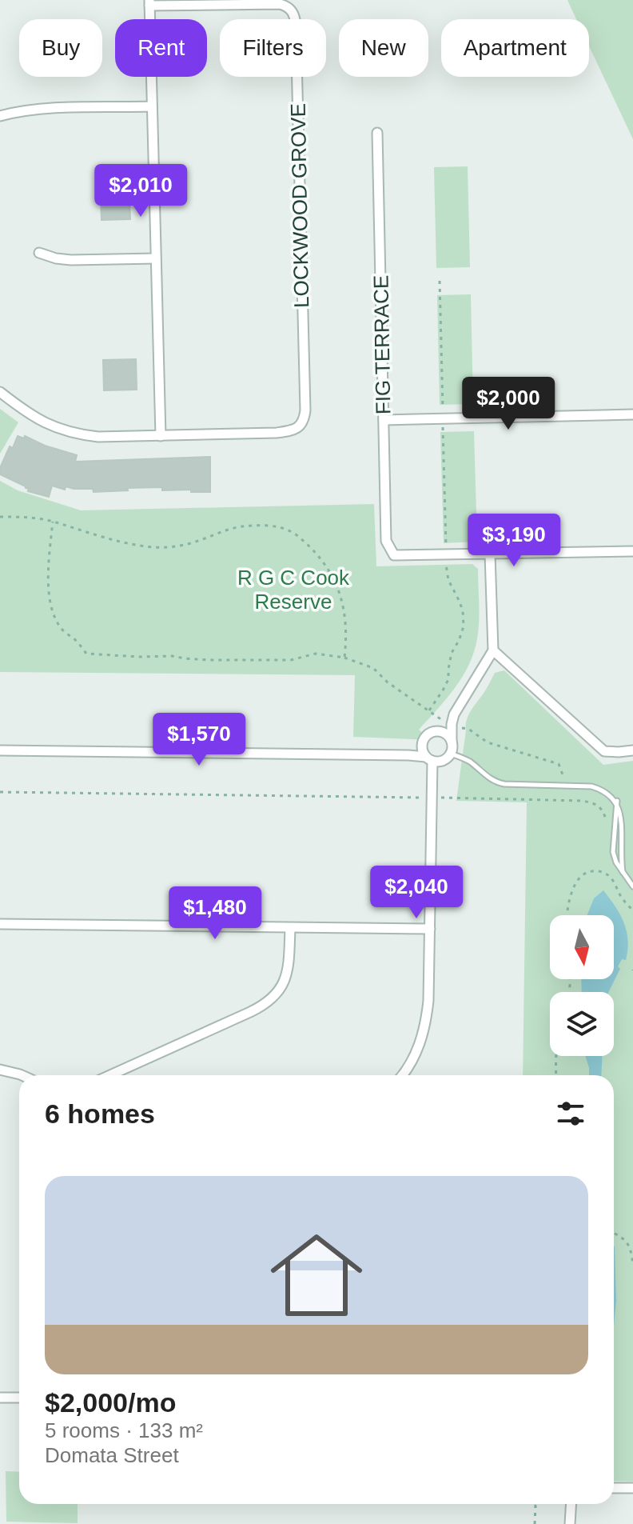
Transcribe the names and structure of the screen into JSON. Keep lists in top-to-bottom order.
{
  "streets": {
    "street": ["LOCKWOOD GROVE", "FIG TERRACE"]
  },
  "parks": ["R G C Cook Reserve"],
  "north": "bottom",
  "page": {
    "chip": [
      "Buy",
      "Rent",
      "Filters",
      "New",
      "Apartment"
    ],
    "price": [
      "$2,010",
      "$2,000",
      "$3,190",
      "$1,570",
      "$2,040",
      "$1,480"
    ],
    "heading": "6 homes",
    "list": [
      {
        "name": "$2,000/mo",
        "note": "5 rooms · 133 m² · Domata Street"
      }
    ]
  }
}
